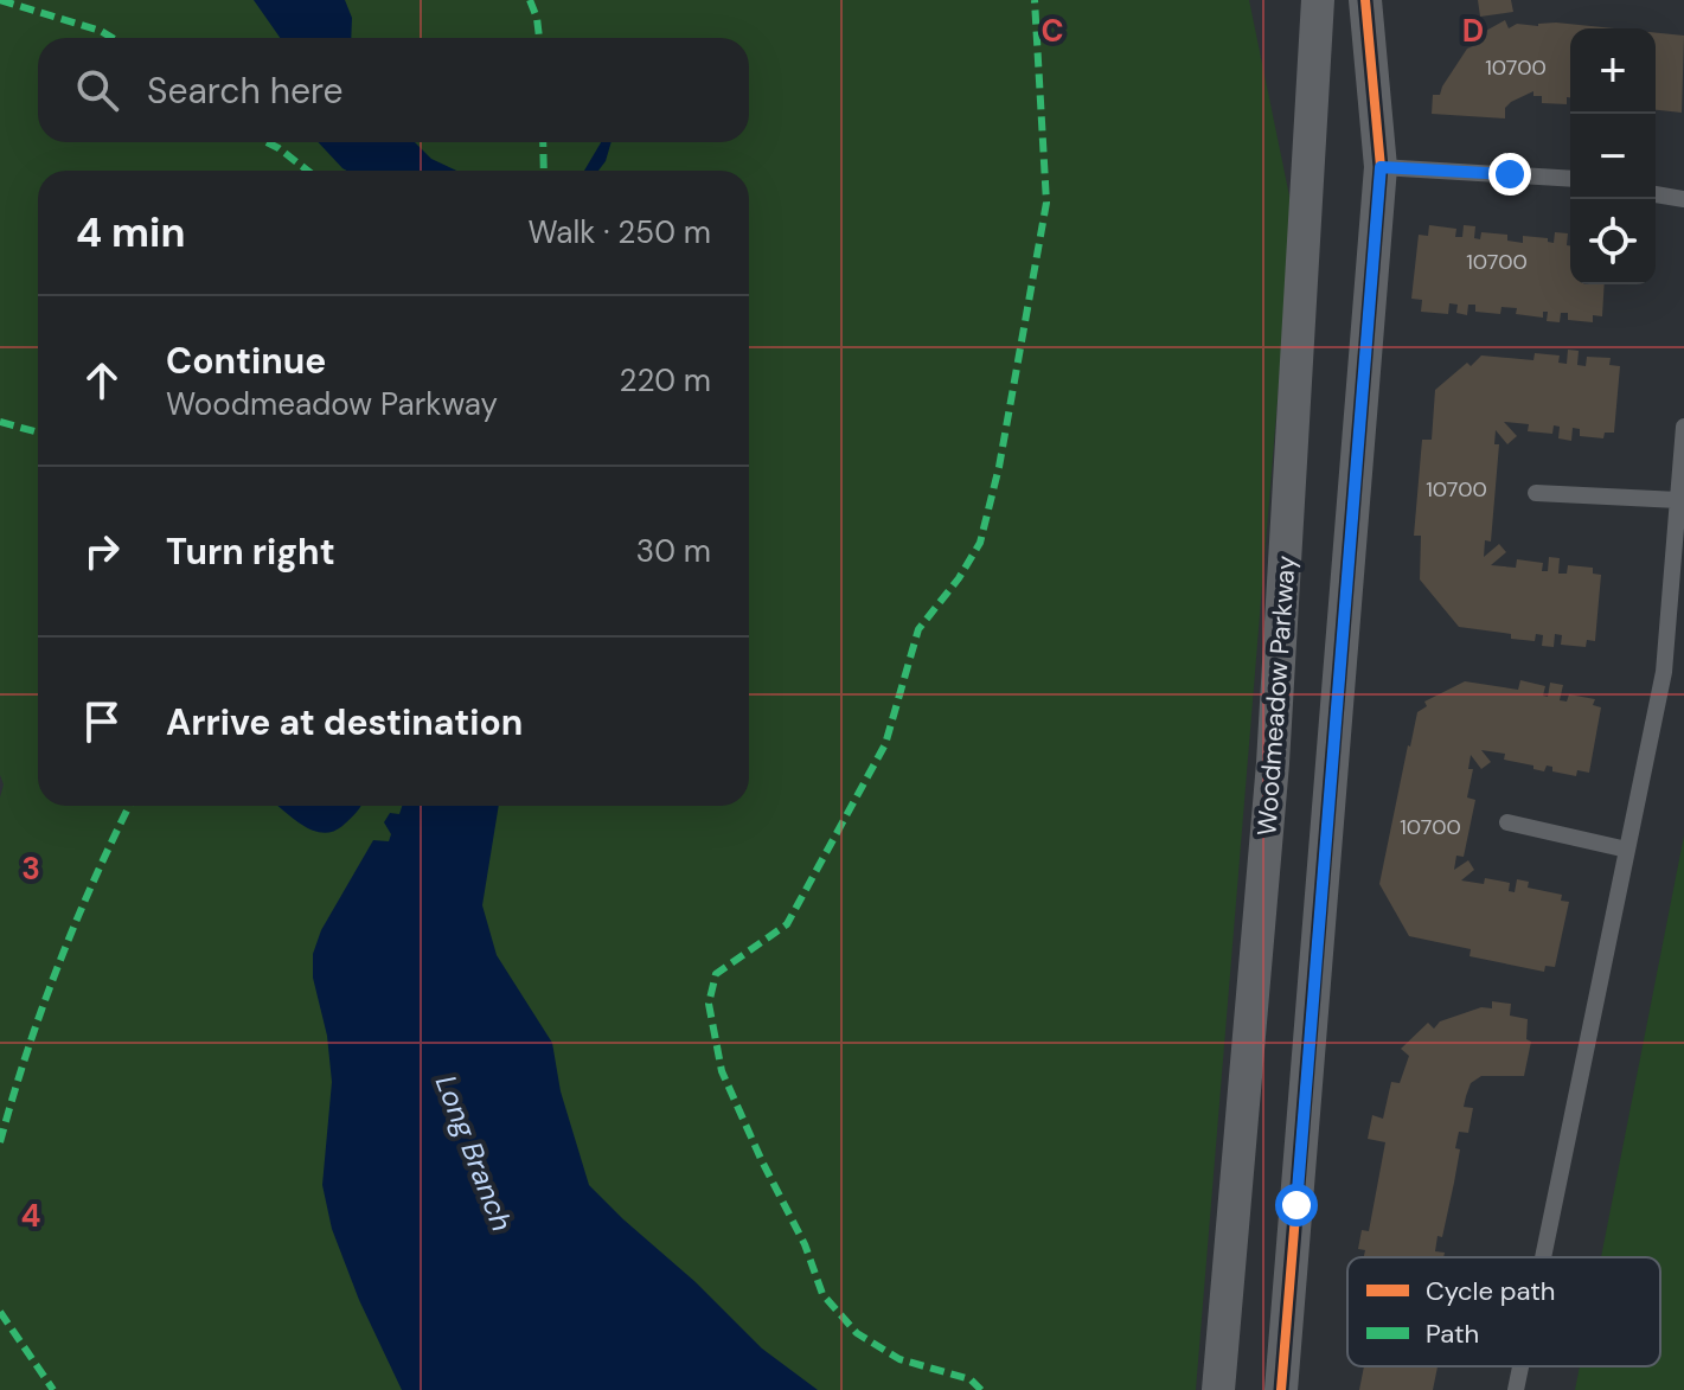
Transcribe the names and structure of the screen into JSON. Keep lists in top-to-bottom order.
{
  "streets": {
    "street": ["Woodmeadow Parkway"]
  },
  "water": ["Long Branch"],
  "house_numbers": [
    "10700",
    "10700",
    "10700",
    "10700"
  ],
  "legend": ["Cycle path", "Path"],
  "page": {
    "map_buttons": ["+", "−"],
    "search": "Search here",
    "heading": ["4 min", "Walk · 250 m"],
    "list": [
      ["Continue", "Woodmeadow Parkway", "220 m"],
      ["Turn right", "30 m"],
      "Arrive at destination"
    ]
  },
  "grid": {
    "columns": ["C", "D"],
    "rows": ["3", "4"]
  }
}
